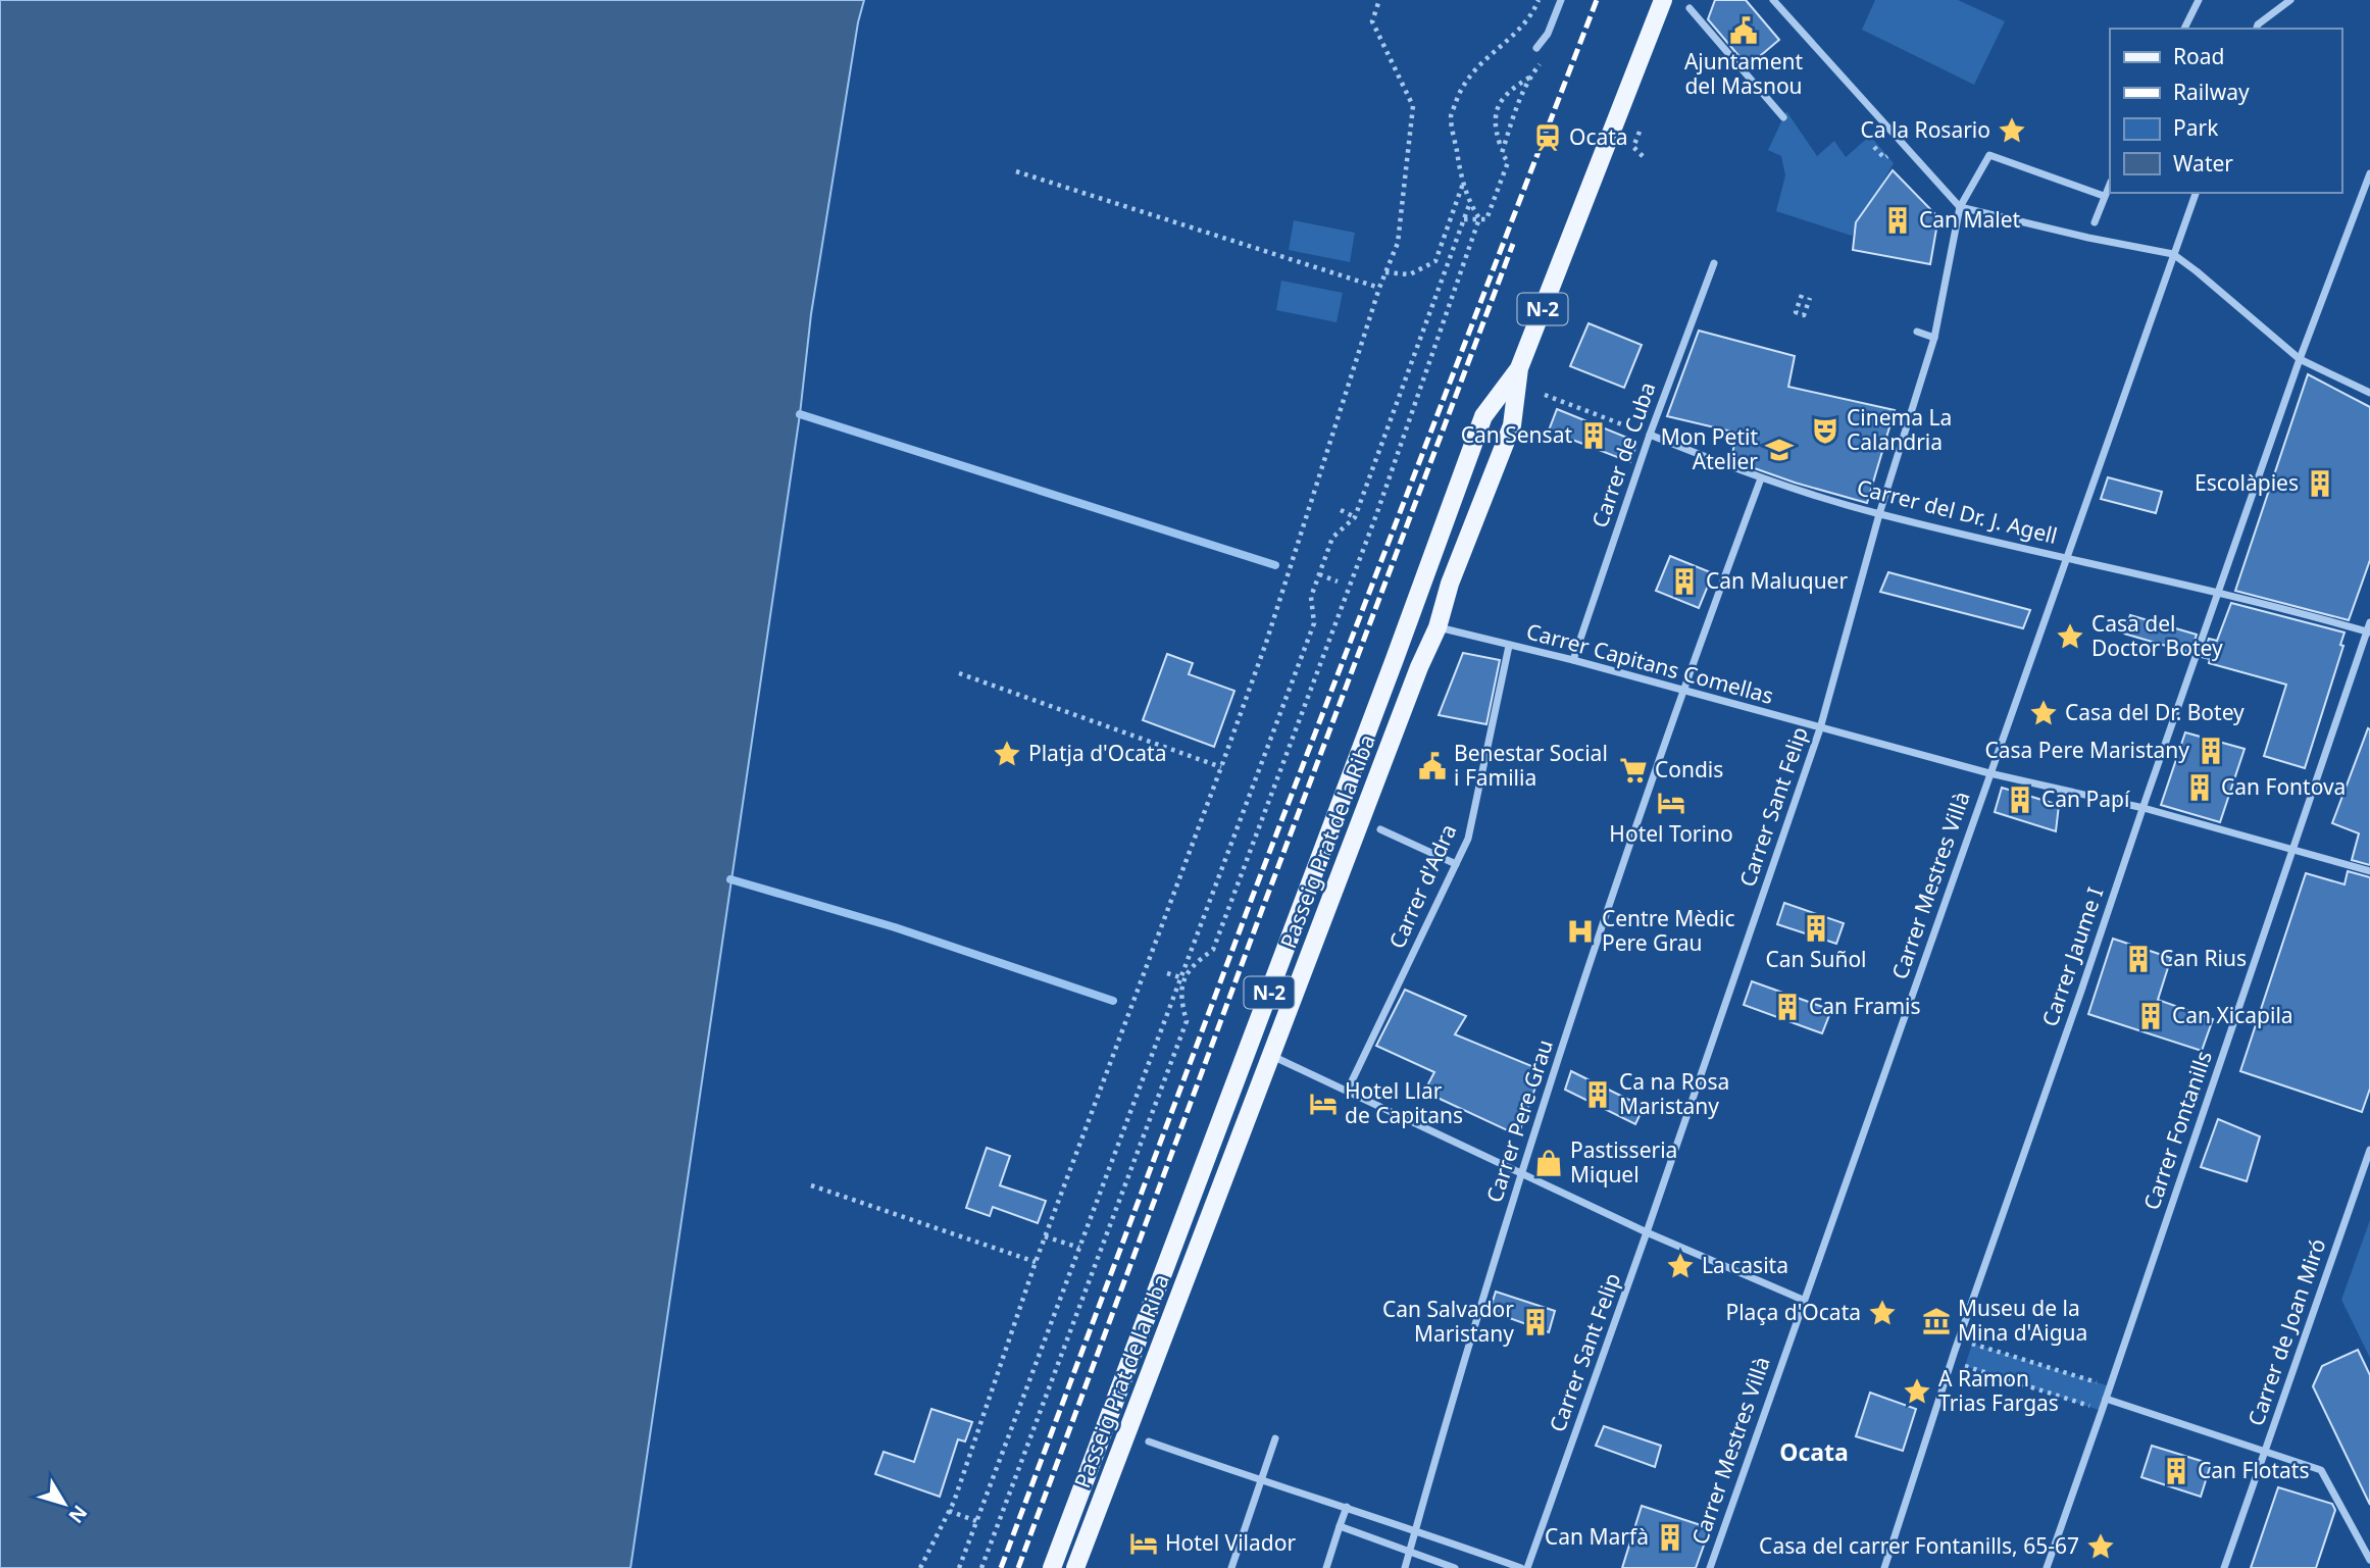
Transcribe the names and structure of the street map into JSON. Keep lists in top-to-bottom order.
{
  "streets": {
    "main road": ["N-2", "Passeig Prat de la Riba"],
    "street": [
      "Carrer de Cuba",
      "Carrer del Dr. J. Agell",
      "Carrer Capitans Comellas",
      "Carrer Sant Felip",
      "Carrer Mestres Villà",
      "Carrer d'Adra",
      "Carrer Jaume I",
      "Carrer Pere Grau",
      "Carrer Fontanills",
      "Carrer de Joan Miró"
    ]
  },
  "crossings": [
    ["N-2", "Carrer Capitans Comellas"],
    ["N-2", "Passeig Prat de la Riba"],
    ["Carrer de Cuba", "Carrer del Dr. J. Agell"],
    ["Carrer de Cuba", "Carrer Capitans Comellas"],
    ["Carrer del Dr. J. Agell", "Carrer Sant Felip"],
    ["Carrer del Dr. J. Agell", "Carrer Mestres Villà"],
    ["Carrer del Dr. J. Agell", "Carrer Jaume I"],
    ["Carrer del Dr. J. Agell", "Carrer Pere Grau"],
    ["Carrer del Dr. J. Agell", "Carrer Fontanills"],
    ["Carrer Capitans Comellas", "Carrer Sant Felip"],
    ["Carrer Capitans Comellas", "Passeig Prat de la Riba"],
    ["Carrer Capitans Comellas", "Carrer Mestres Villà"],
    ["Carrer Capitans Comellas", "Carrer d'Adra"],
    ["Carrer Capitans Comellas", "Carrer Jaume I"],
    ["Carrer Capitans Comellas", "Carrer Pere Grau"],
    ["Carrer Capitans Comellas", "Carrer Fontanills"]
  ],
  "districts": ["Ocata"],
  "places": {
    "public building": ["Ajuntament del Masnou", "Benestar Social i Familia"],
    "place": [
      "Ca la Rosario",
      "Casa del Doctor Botey",
      "Casa del Dr. Botey",
      "Platja d'Ocata",
      "La casita",
      "Plaça d'Ocata",
      "A Ramon Trias Fargas",
      "Casa del carrer Fontanills, 65-67"
    ],
    "station": ["Ocata"],
    "building": [
      "Can Malet",
      "Can Sensat",
      "Escolàpies",
      "Can Maluquer",
      "Casa Pere Maristany",
      "Can Fontova",
      "Can Papí",
      "Can Suñol",
      "Can Rius",
      "Can Framis",
      "Can Xicapila",
      "Ca na Rosa Maristany",
      "Can Salvador Maristany",
      "Can Flotats",
      "Can Marfà"
    ],
    "theatre": ["Cinema La Calandria"],
    "school or university": ["Mon Petit Atelier"],
    "supermarket": ["Condis"],
    "hotel": ["Hotel Torino", "Hotel Llar de Capitans", "Hotel Vilador"],
    "hospital": ["Centre Mèdic Pere Grau"],
    "shop": ["Pastisseria Miquel"],
    "museum": ["Museu de la Mina d'Aigua"]
  },
  "legend": [
    "Road",
    "Railway",
    "Park",
    "Water"
  ],
  "north": "bottom right"
}
